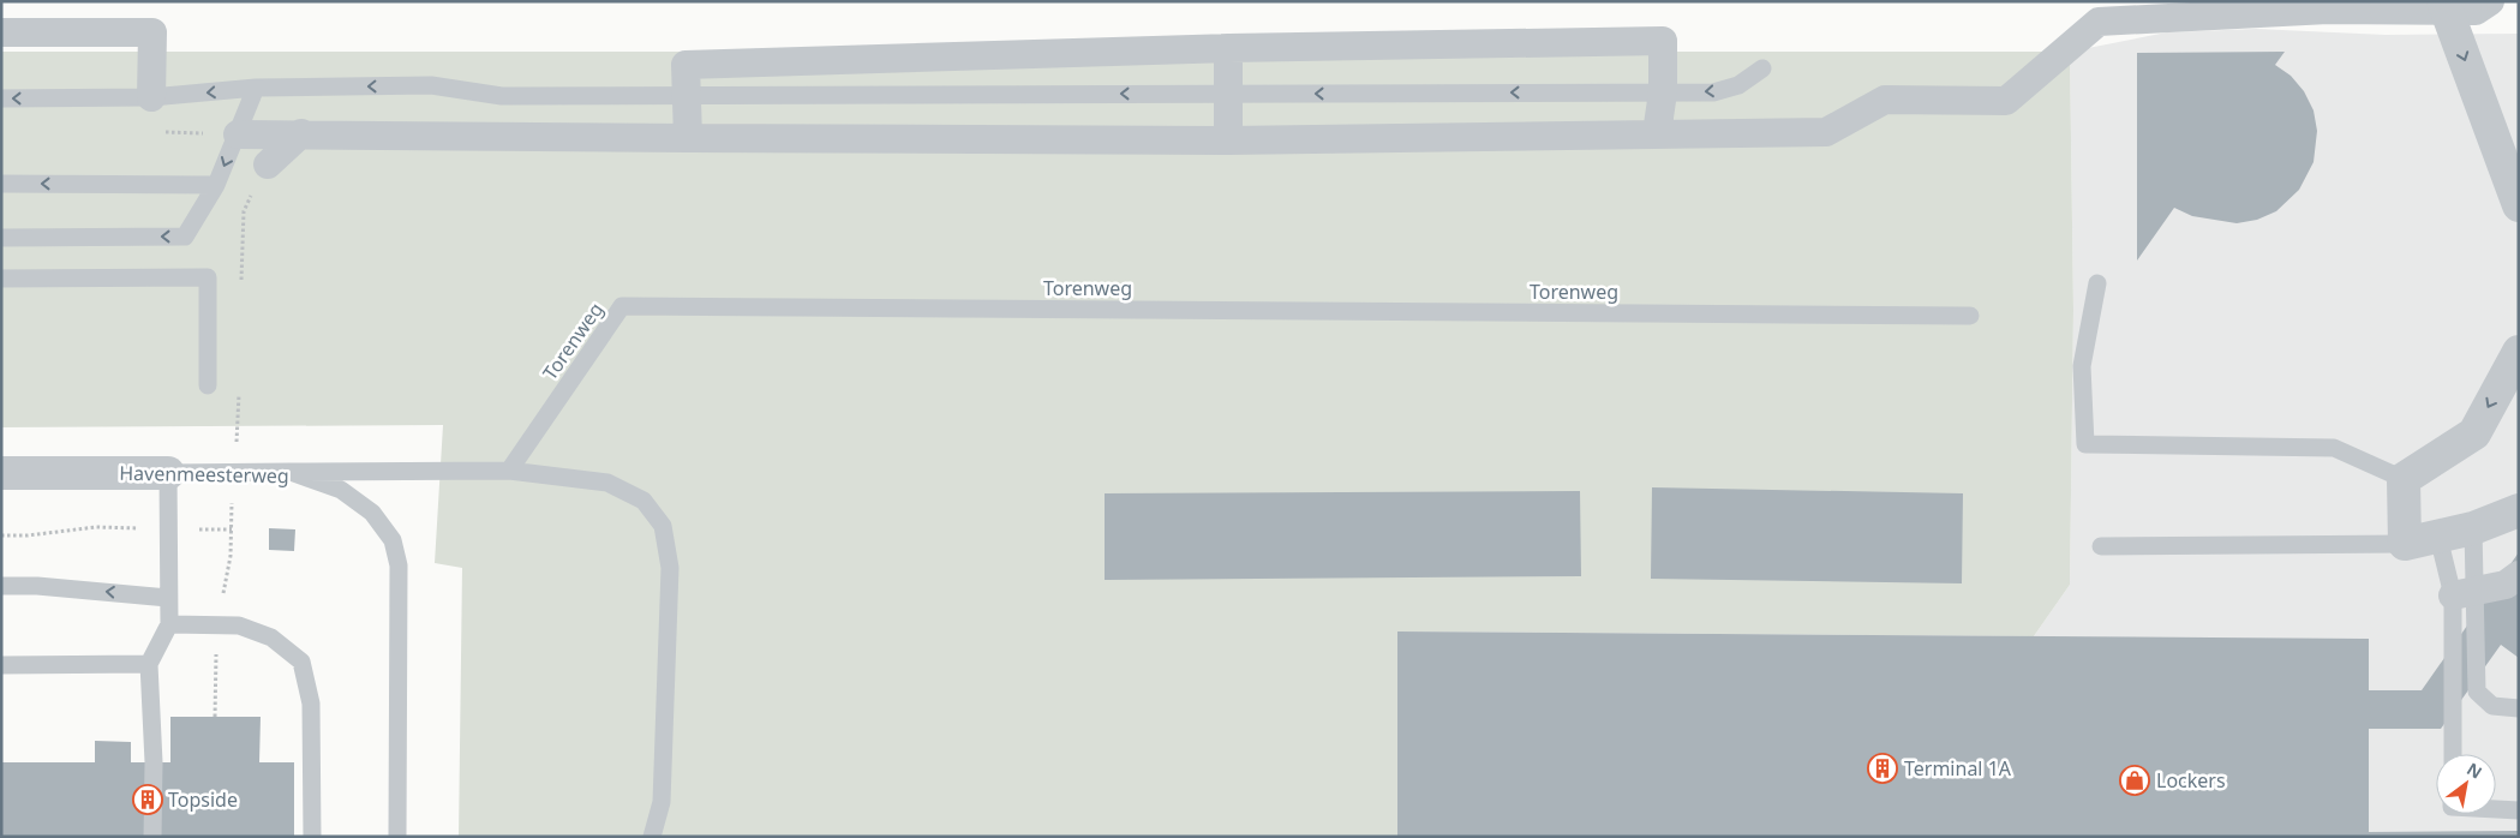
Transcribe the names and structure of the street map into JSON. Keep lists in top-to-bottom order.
{
  "streets": {
    "street": ["Havenmeesterweg"],
    "lane": ["Torenweg"]
  },
  "places": {
    "building": ["Terminal 1A", "Topside"],
    "shop": ["Lockers"]
  },
  "north": "top right"
}
